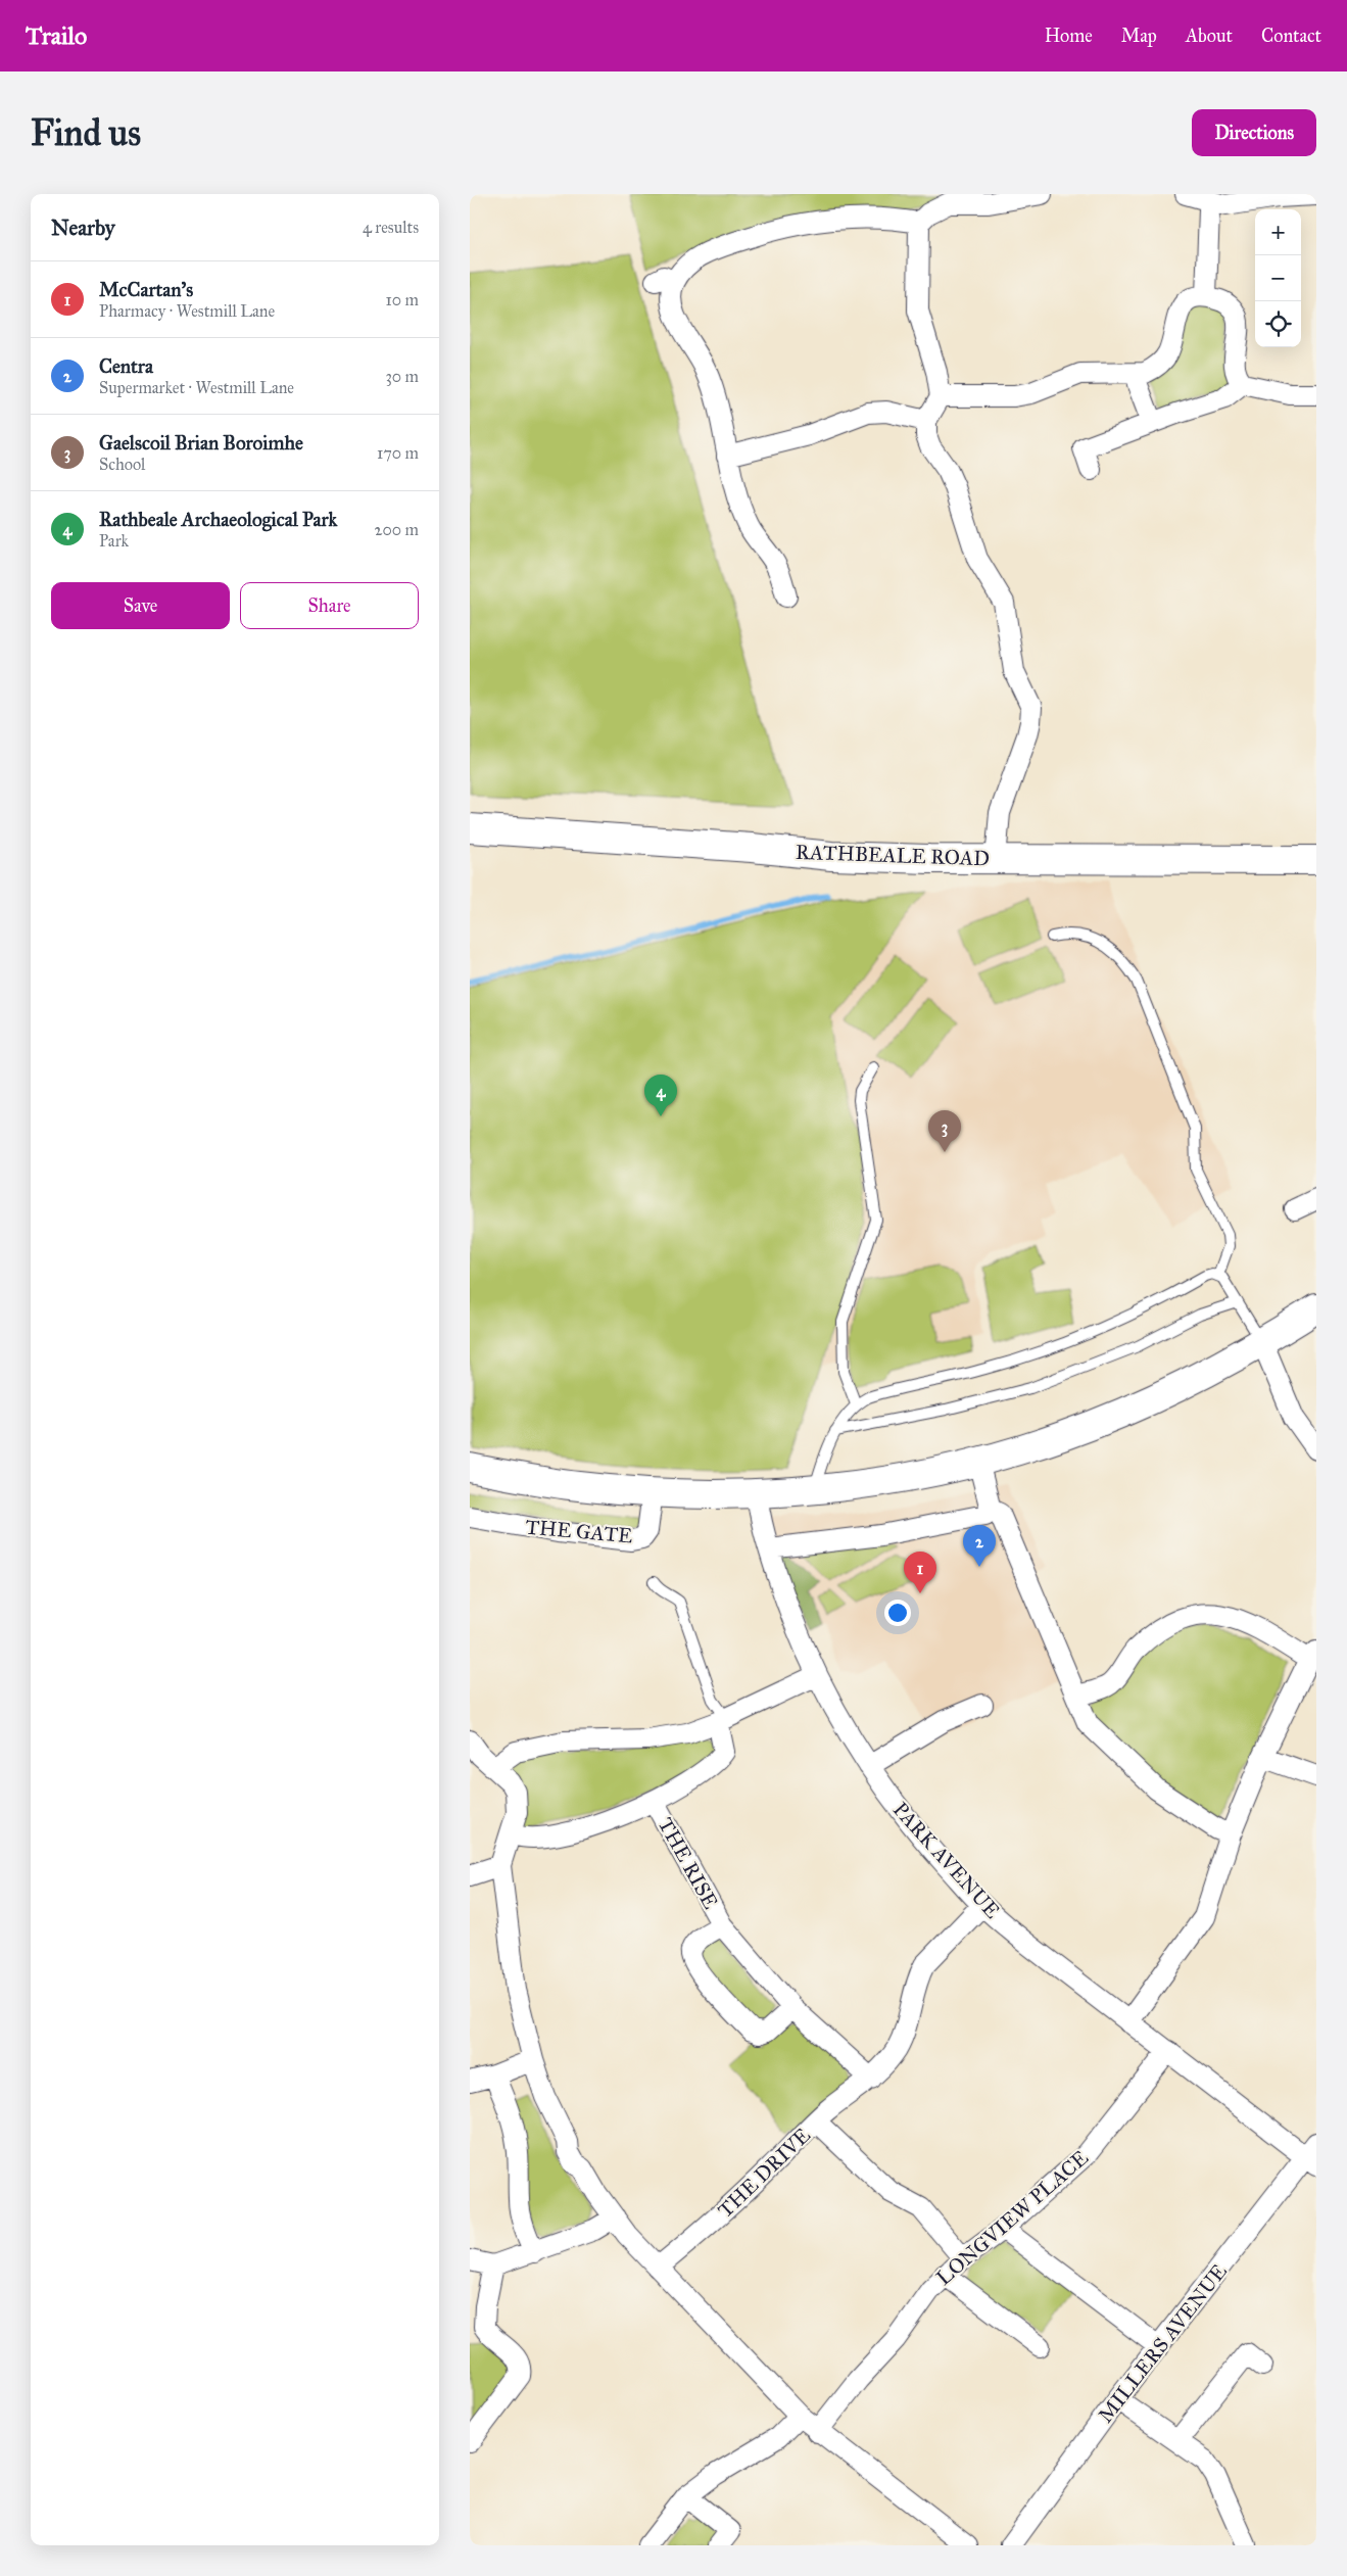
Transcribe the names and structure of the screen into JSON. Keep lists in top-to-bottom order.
{
  "streets": {
    "street": [
      "RATHBEALE ROAD",
      "THE GATE",
      "PARK AVENUE",
      "THE RISE",
      "THE DRIVE",
      "LONGVIEW PLACE",
      "MILLERS AVENUE"
    ]
  },
  "crossings": [
    ["PARK AVENUE", "THE DRIVE"],
    ["PARK AVENUE", "LONGVIEW PLACE"],
    ["PARK AVENUE", "MILLERS AVENUE"],
    ["THE RISE", "THE DRIVE"]
  ],
  "page": {
    "header": "Trailo",
    "nav": [
      "Home",
      "Map",
      "About",
      "Contact"
    ],
    "buttons": [
      "Directions",
      ["Save", "Share"]
    ],
    "title": "Find us",
    "heading": ["Nearby", "4 results"],
    "map_buttons": ["+", "−"],
    "list": [
      {
        "mark": "1",
        "name": "McCartan's",
        "note": "Pharmacy · Westmill Lane",
        "value": "10 m"
      },
      {
        "mark": "2",
        "name": "Centra",
        "note": "Supermarket · Westmill Lane",
        "value": "30 m"
      },
      {
        "mark": "3",
        "name": "Gaelscoil Brian Boroimhe",
        "note": "School",
        "value": "170 m"
      },
      {
        "mark": "4",
        "name": "Rathbeale Archaeological Park",
        "note": "Park",
        "value": "200 m"
      }
    ],
    "pins": [
      "4",
      "3",
      "2",
      "1"
    ]
  }
}
